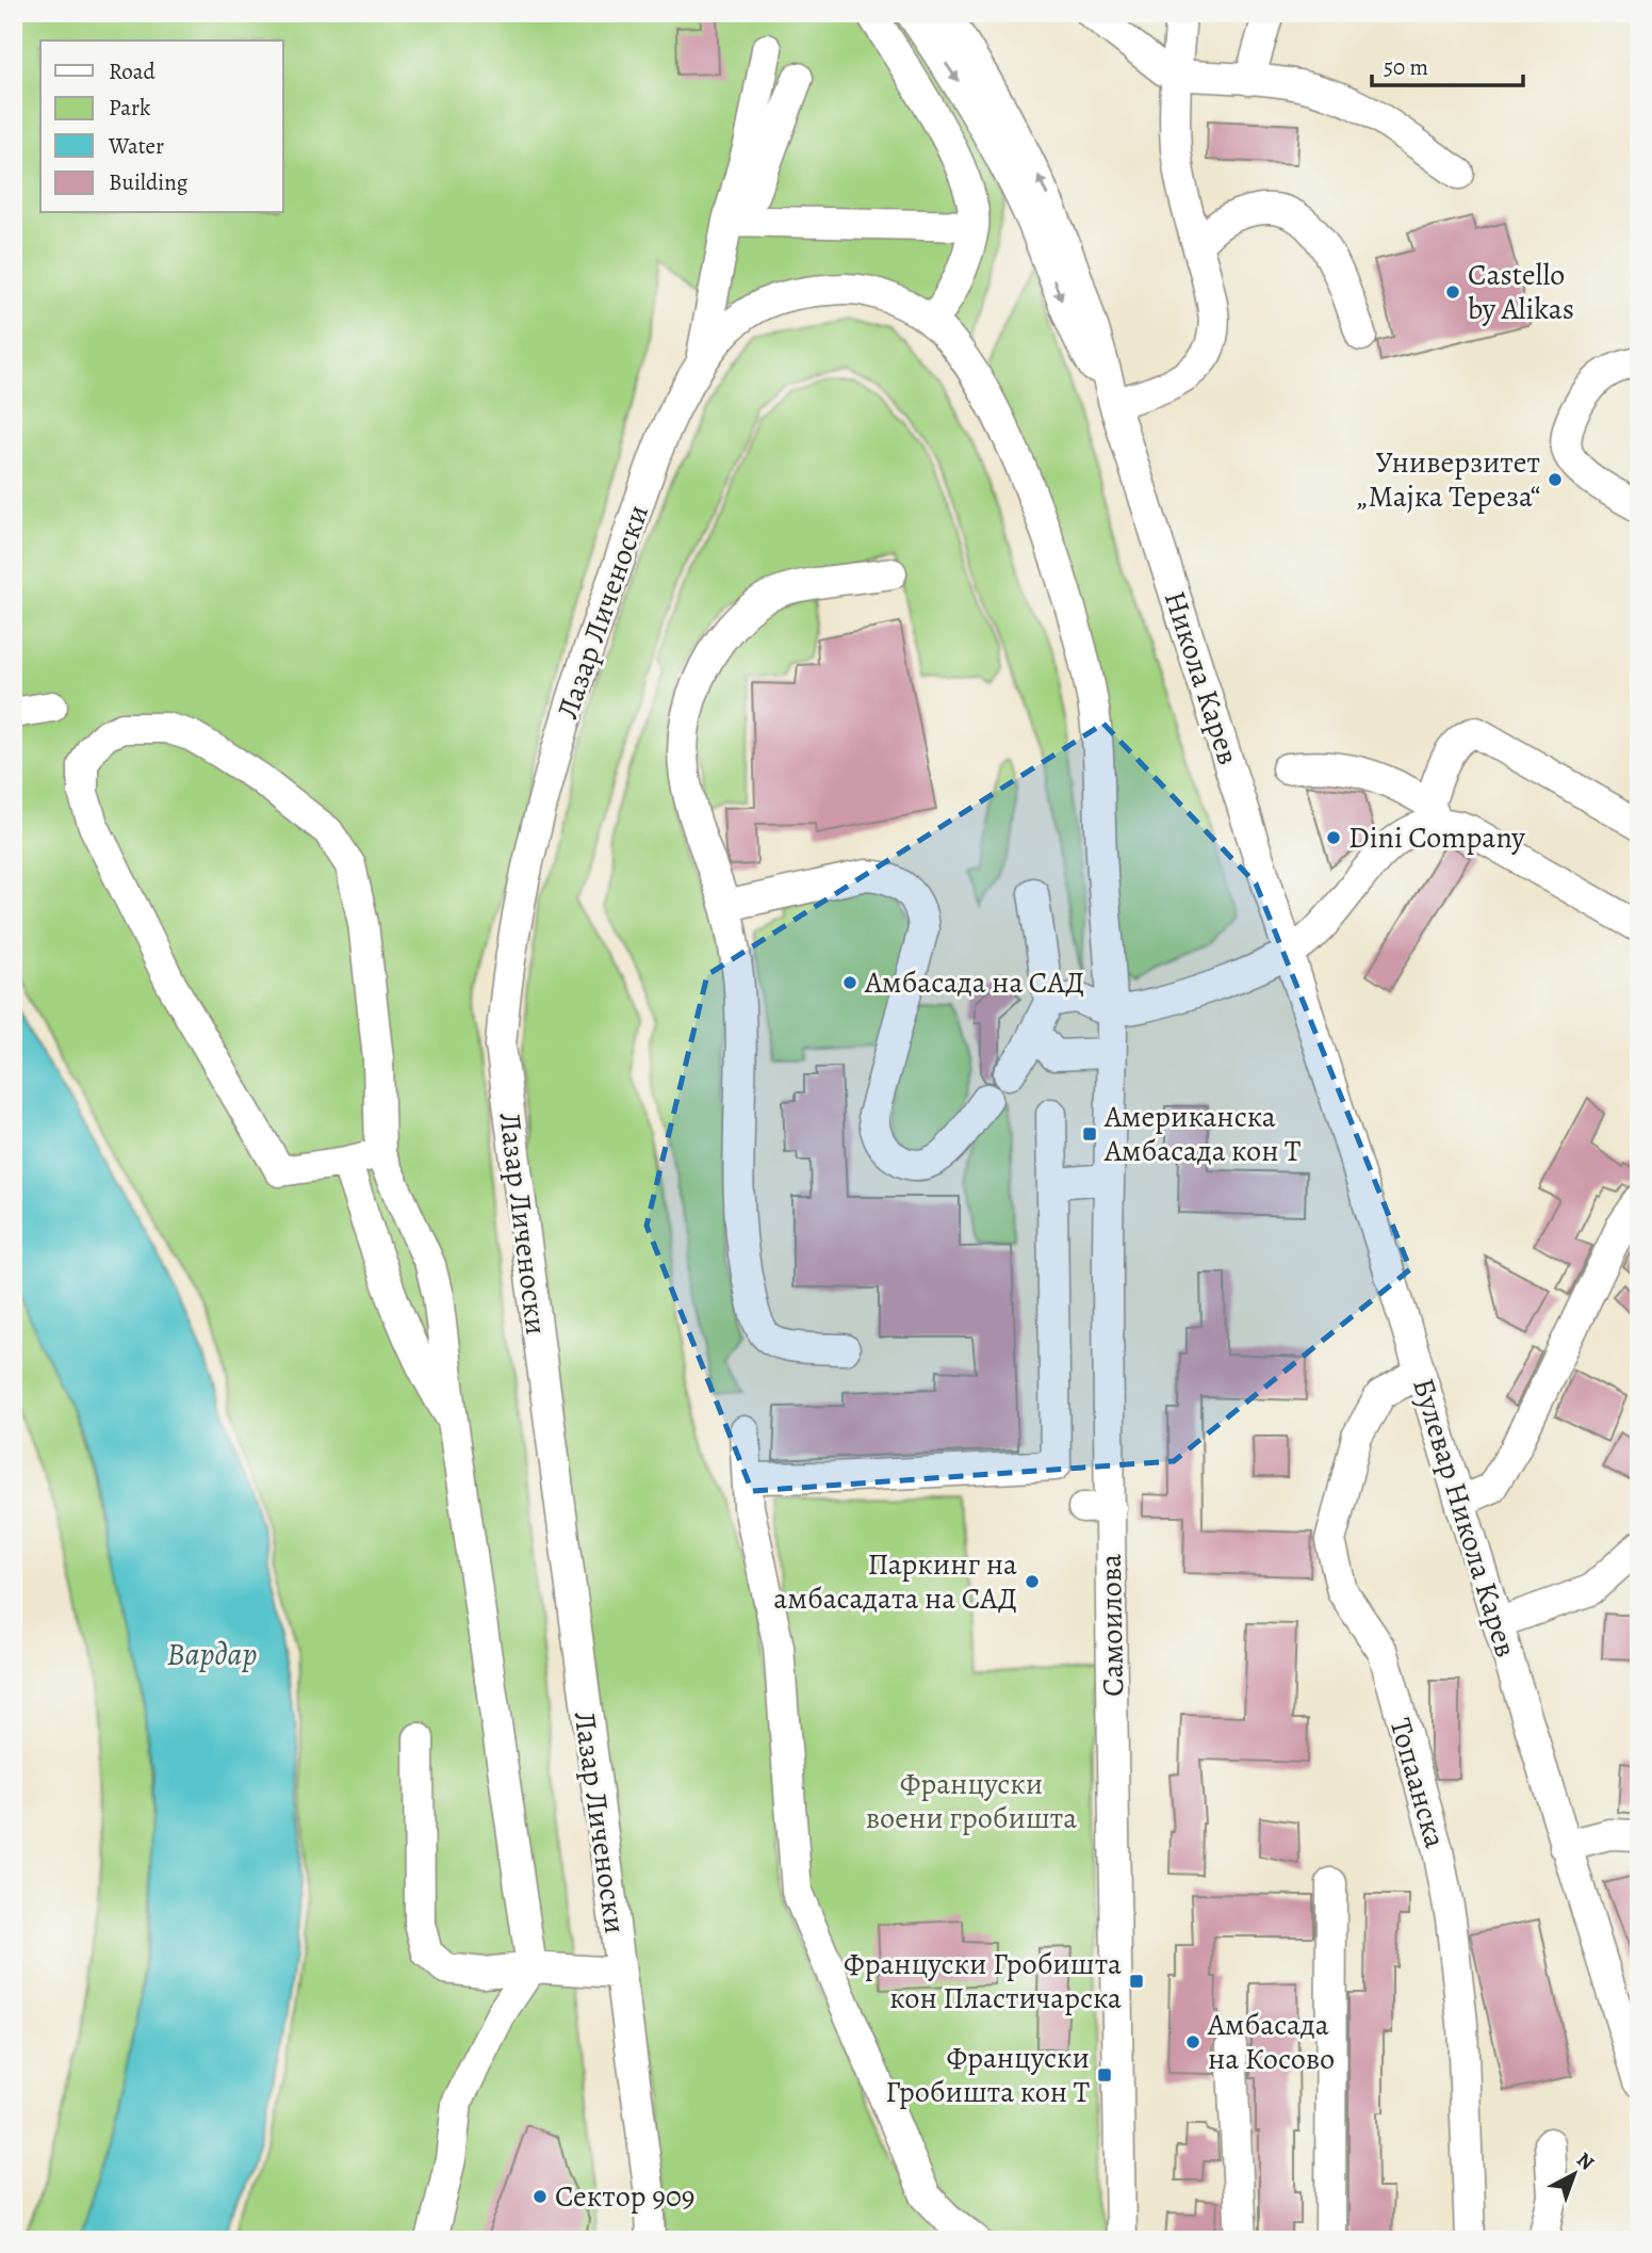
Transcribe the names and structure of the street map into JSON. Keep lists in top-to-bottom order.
{
  "streets": {
    "street": [
      "Лазар Личеноски",
      "Никола Карев",
      "Булевар Никола Карев",
      "Самоилова",
      "Топаанска"
    ]
  },
  "crossings": [
    ["Лазар Личеноски", "Самоилова"],
    ["Никола Карев", "Булевар Никола Карев"],
    ["Булевар Никола Карев", "Топаанска"]
  ],
  "water": ["Вардар"],
  "parks": ["Француски воени гробишта"],
  "places": {
    "other": [
      "Castello by Alikas",
      "Универзитет „Мајка Тереза“",
      "Dini Company",
      "Амбасада на САД",
      "Паркинг на амбасадата на САД",
      "Амбасада на Косово",
      "Сектор 909"
    ],
    "transit": ["Американска Амбасада кон Т", "Француски Гробишта кон Пластичарска", "Француски Гробишта кон Т"]
  },
  "legend": [
    "Road",
    "Park",
    "Water",
    "Building"
  ],
  "scale_bar": "50 m",
  "north": "top right"
}
